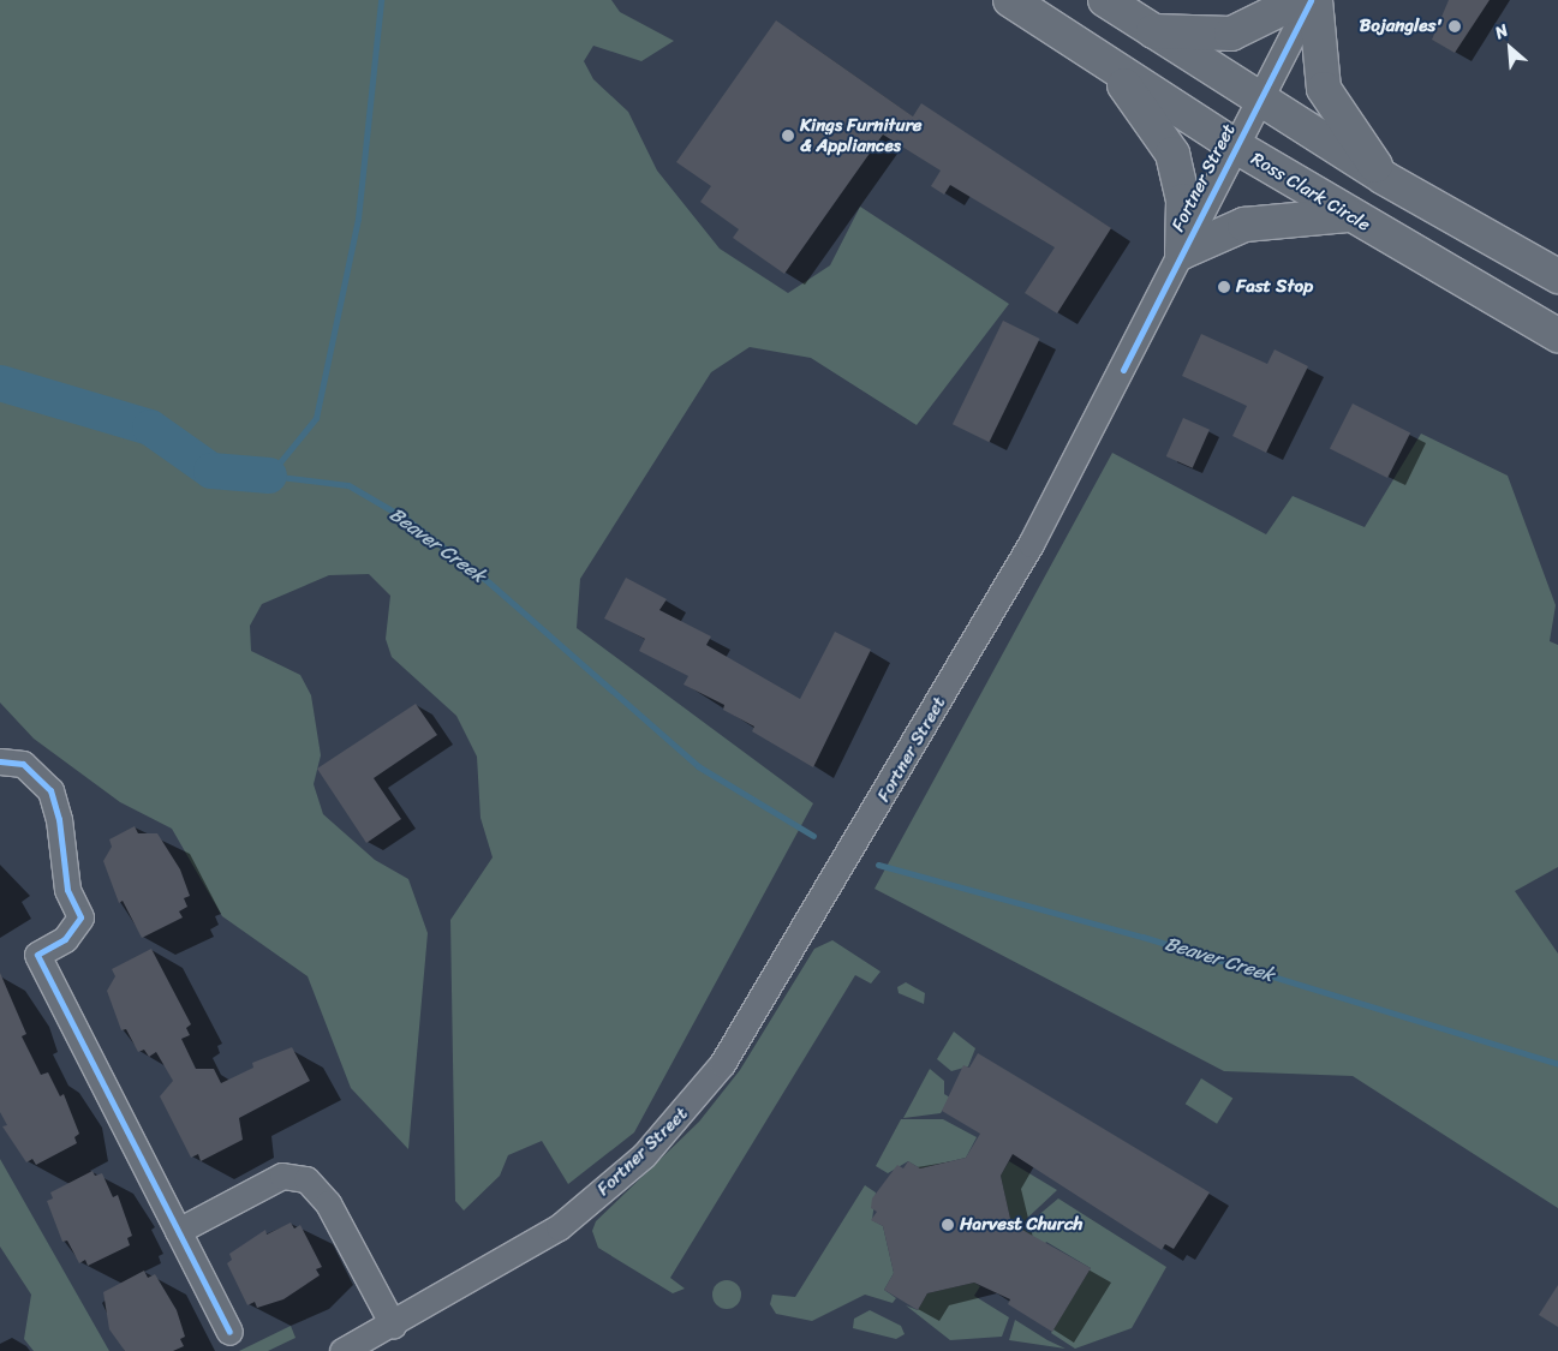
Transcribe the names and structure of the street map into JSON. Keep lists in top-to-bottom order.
{
  "streets": {
    "highway": ["Ross Clark Circle"],
    "street": ["Fortner Street"]
  },
  "crossings": [
    ["Fortner Street", "Ross Clark Circle"]
  ],
  "water": ["Beaver Creek"],
  "places": [
    "Bojangles'",
    "Kings Furniture & Appliances",
    "Fast Stop",
    "Harvest Church"
  ],
  "north": "top left"
}
